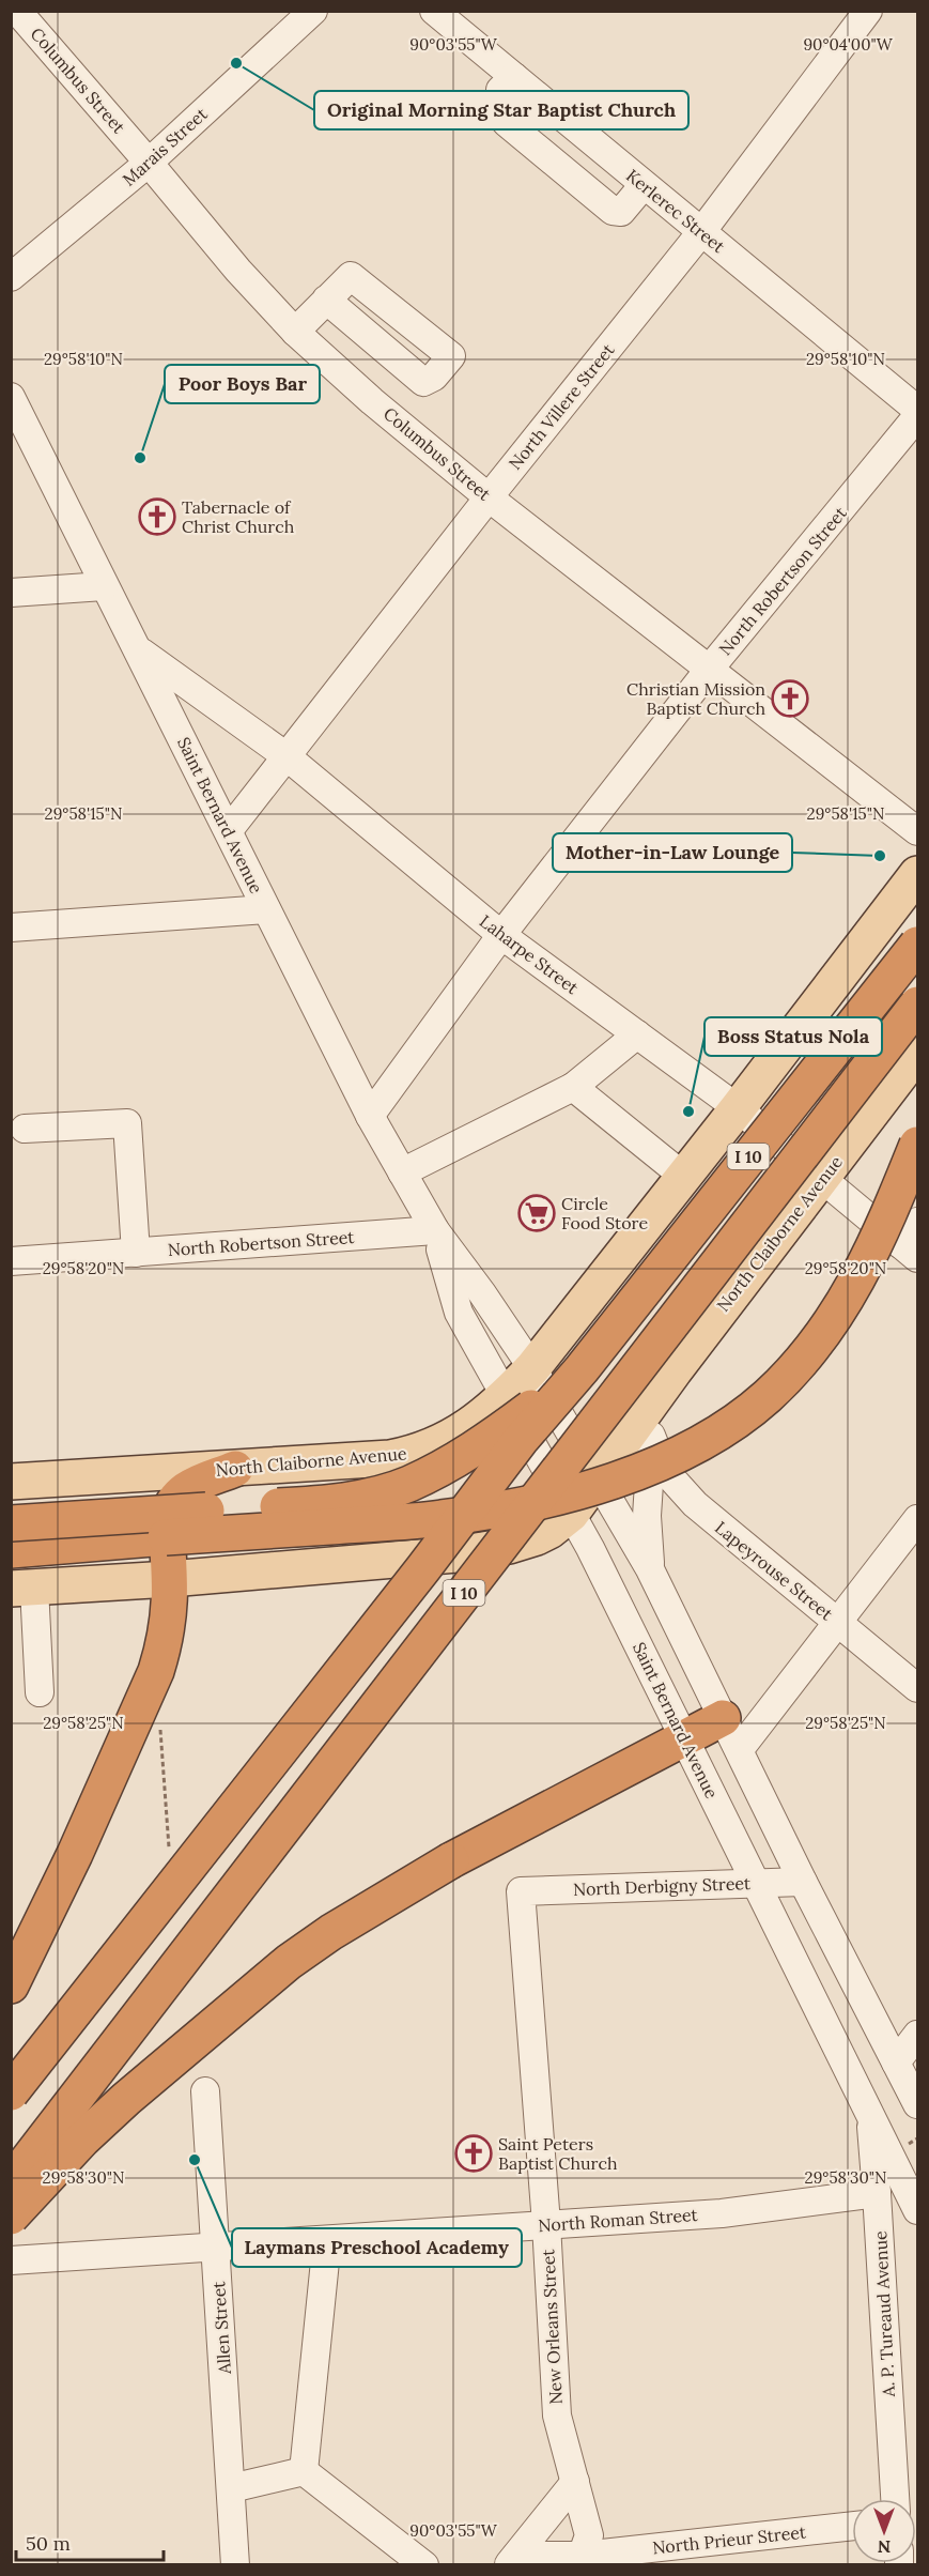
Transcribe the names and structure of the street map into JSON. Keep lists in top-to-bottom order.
{
  "streets": {
    "highway": ["I 10"],
    "main road": ["North Claiborne Avenue"],
    "street": [
      "Columbus Street",
      "Marais Street",
      "Kerlerec Street",
      "North Villere Street",
      "North Robertson Street",
      "Saint Bernard Avenue",
      "Laharpe Street",
      "Lapeyrouse Street",
      "North Derbigny Street",
      "North Roman Street",
      "A. P. Tureaud Avenue",
      "New Orleans Street",
      "Allen Street",
      "North Prieur Street"
    ]
  },
  "crossings": [
    ["Columbus Street", "Marais Street"],
    ["Columbus Street", "North Villere Street"],
    ["Columbus Street", "North Robertson Street"],
    ["Kerlerec Street", "North Villere Street"],
    ["North Villere Street", "Saint Bernard Avenue"],
    ["North Villere Street", "Laharpe Street"],
    ["North Robertson Street", "Saint Bernard Avenue"],
    ["North Robertson Street", "Laharpe Street"],
    ["Saint Bernard Avenue", "Laharpe Street"],
    ["Saint Bernard Avenue", "North Claiborne Avenue"],
    ["Saint Bernard Avenue", "North Derbigny Street"],
    ["Saint Bernard Avenue", "A. P. Tureaud Avenue"],
    ["Laharpe Street", "North Claiborne Avenue"],
    ["North Derbigny Street", "New Orleans Street"],
    ["North Roman Street", "A. P. Tureaud Avenue"],
    ["North Roman Street", "New Orleans Street"],
    ["North Roman Street", "Allen Street"],
    ["New Orleans Street", "North Prieur Street"]
  ],
  "places": {
    "other": [
      "Original Morning Star Baptist Church",
      "Poor Boys Bar",
      "Mother-in-Law Lounge",
      "Boss Status Nola",
      "Laymans Preschool Academy"
    ],
    "church": ["Tabernacle of Christ Church", "Christian Mission Baptist Church", "Saint Peters Baptist Church"],
    "supermarket": ["Circle Food Store"]
  },
  "scale_bar": "50 m",
  "north": "bottom",
  "coordinates": [
    "90°03'55\"W",
    "90°04'00\"W",
    "29°58'10\"N",
    "29°58'15\"N",
    "29°58'20\"N",
    "29°58'25\"N",
    "29°58'30\"N"
  ]
}
